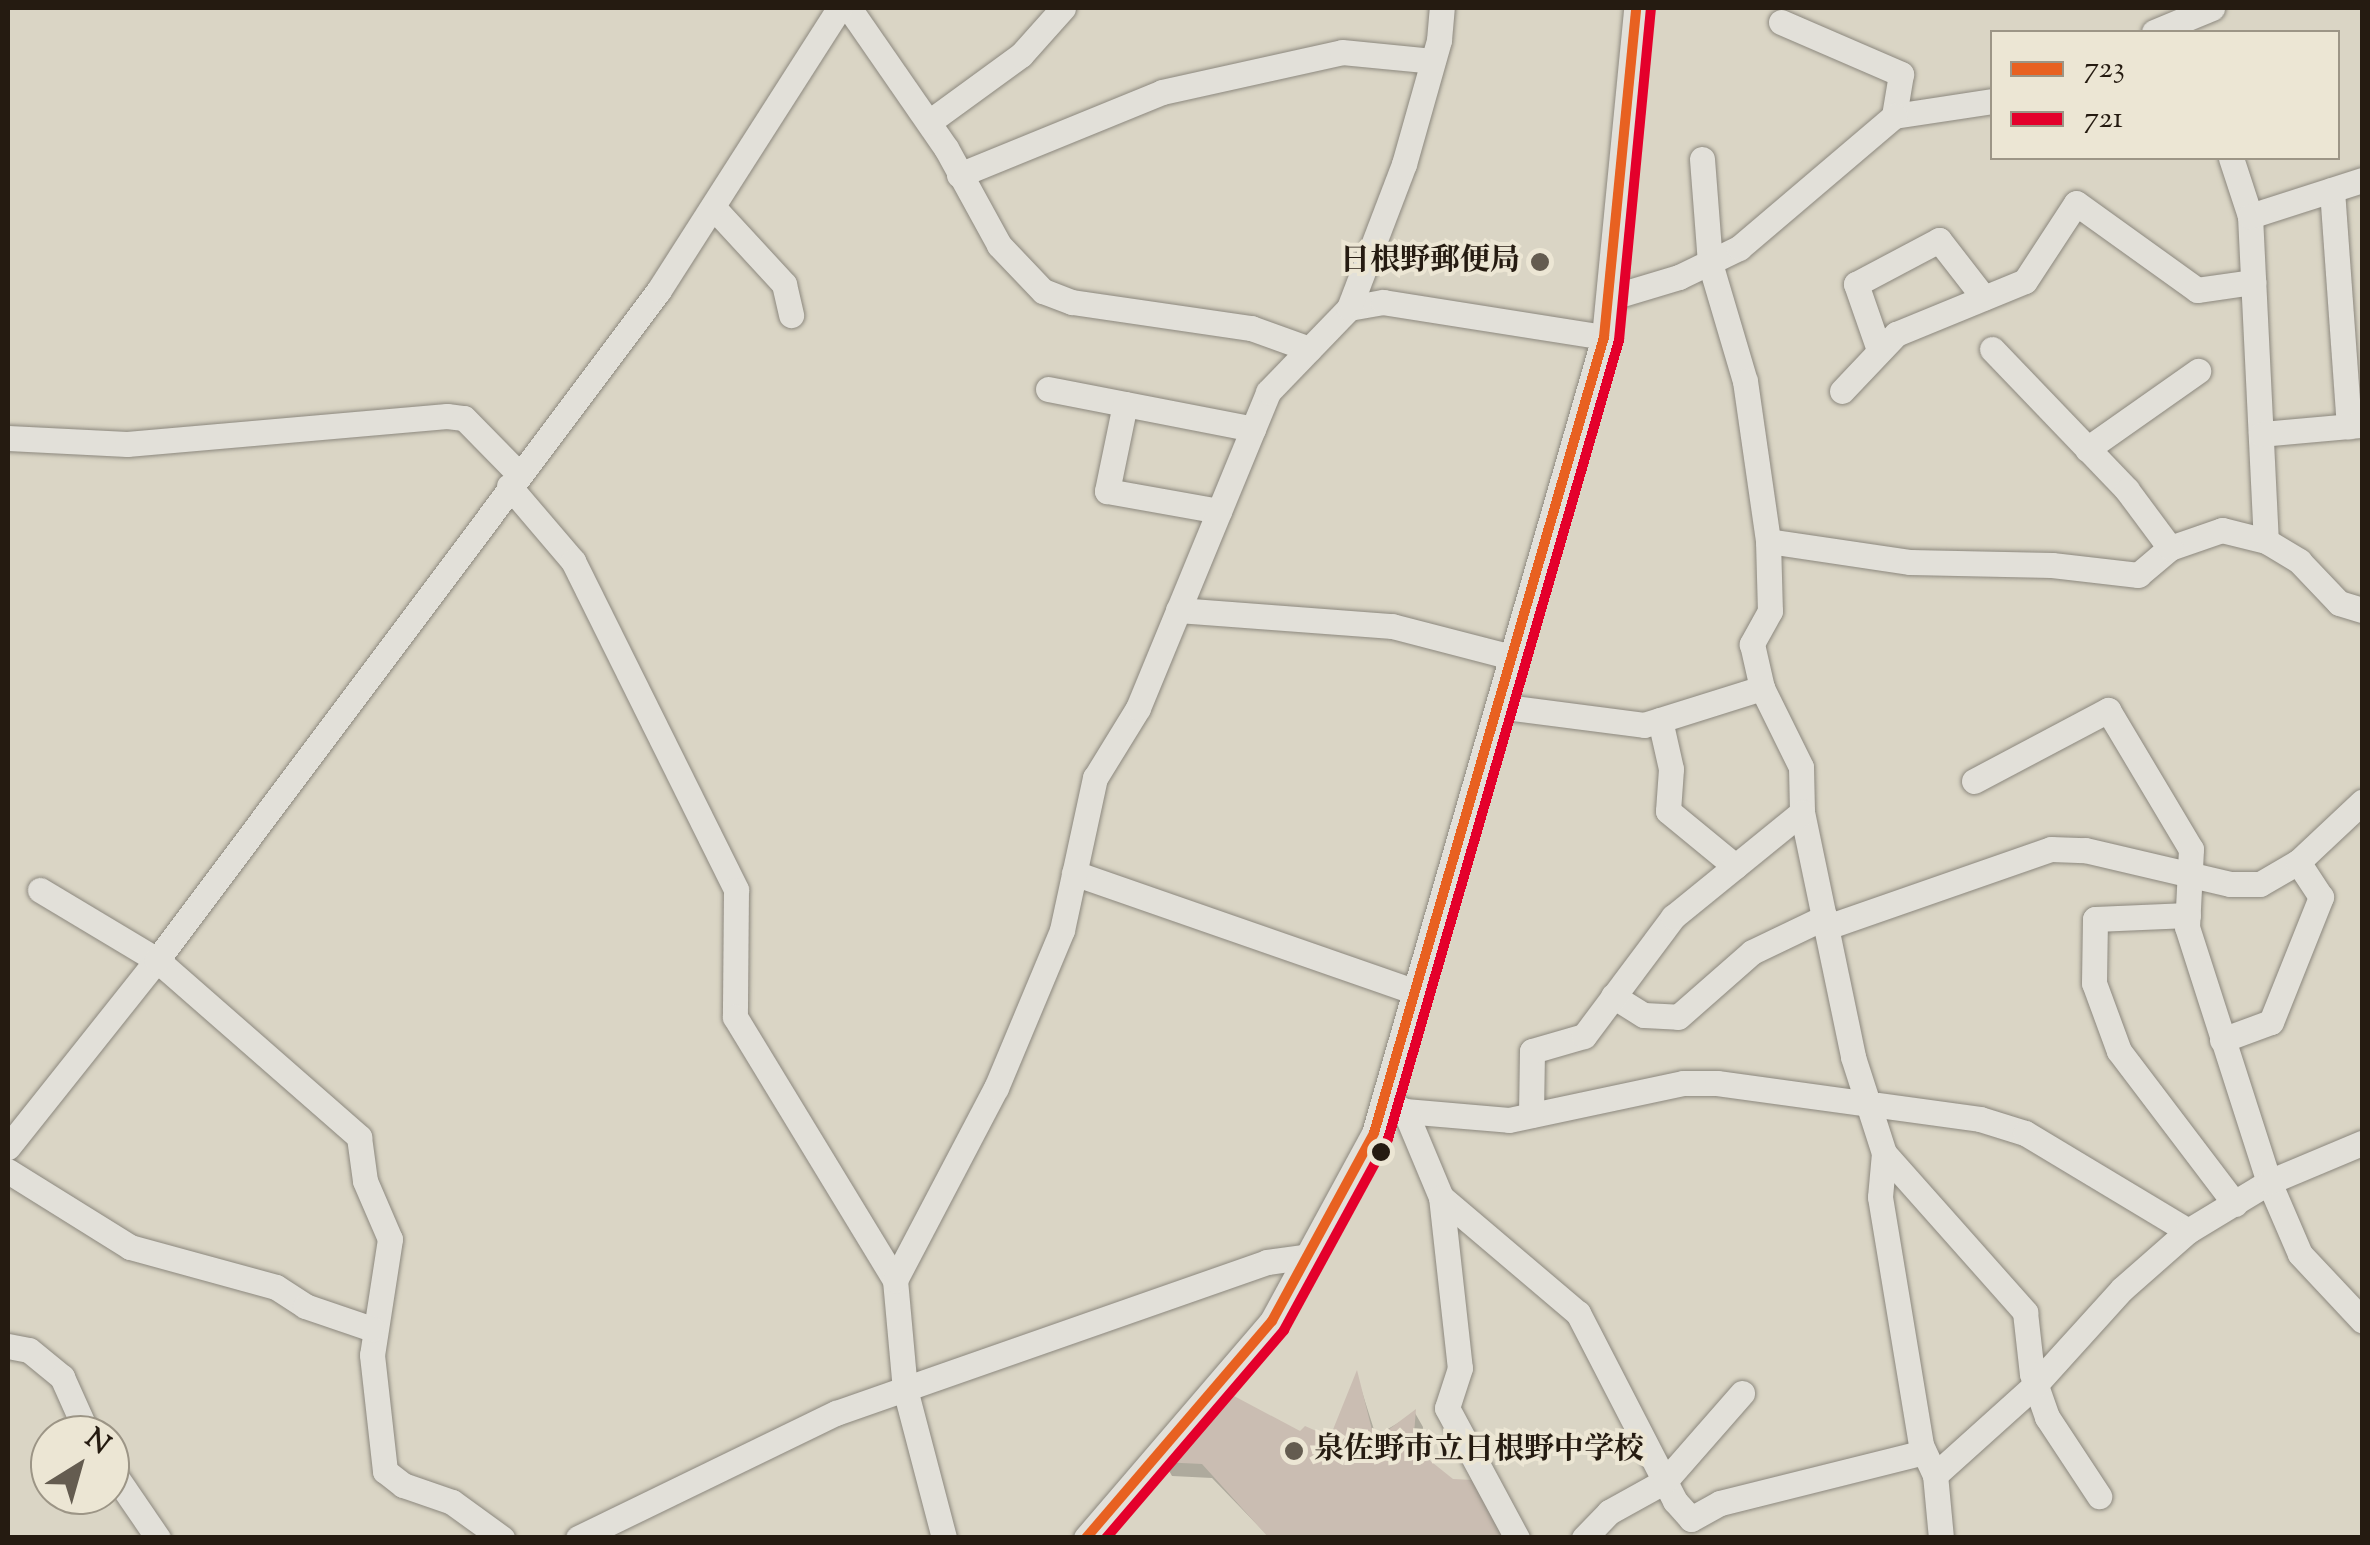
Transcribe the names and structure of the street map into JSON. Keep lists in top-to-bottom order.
{
  "places": ["日根野郵便局", "泉佐野市立日根野中学校"],
  "lines": ["transit line 723", "transit line 721"],
  "legend": ["723", "721"],
  "north": "top right"
}
